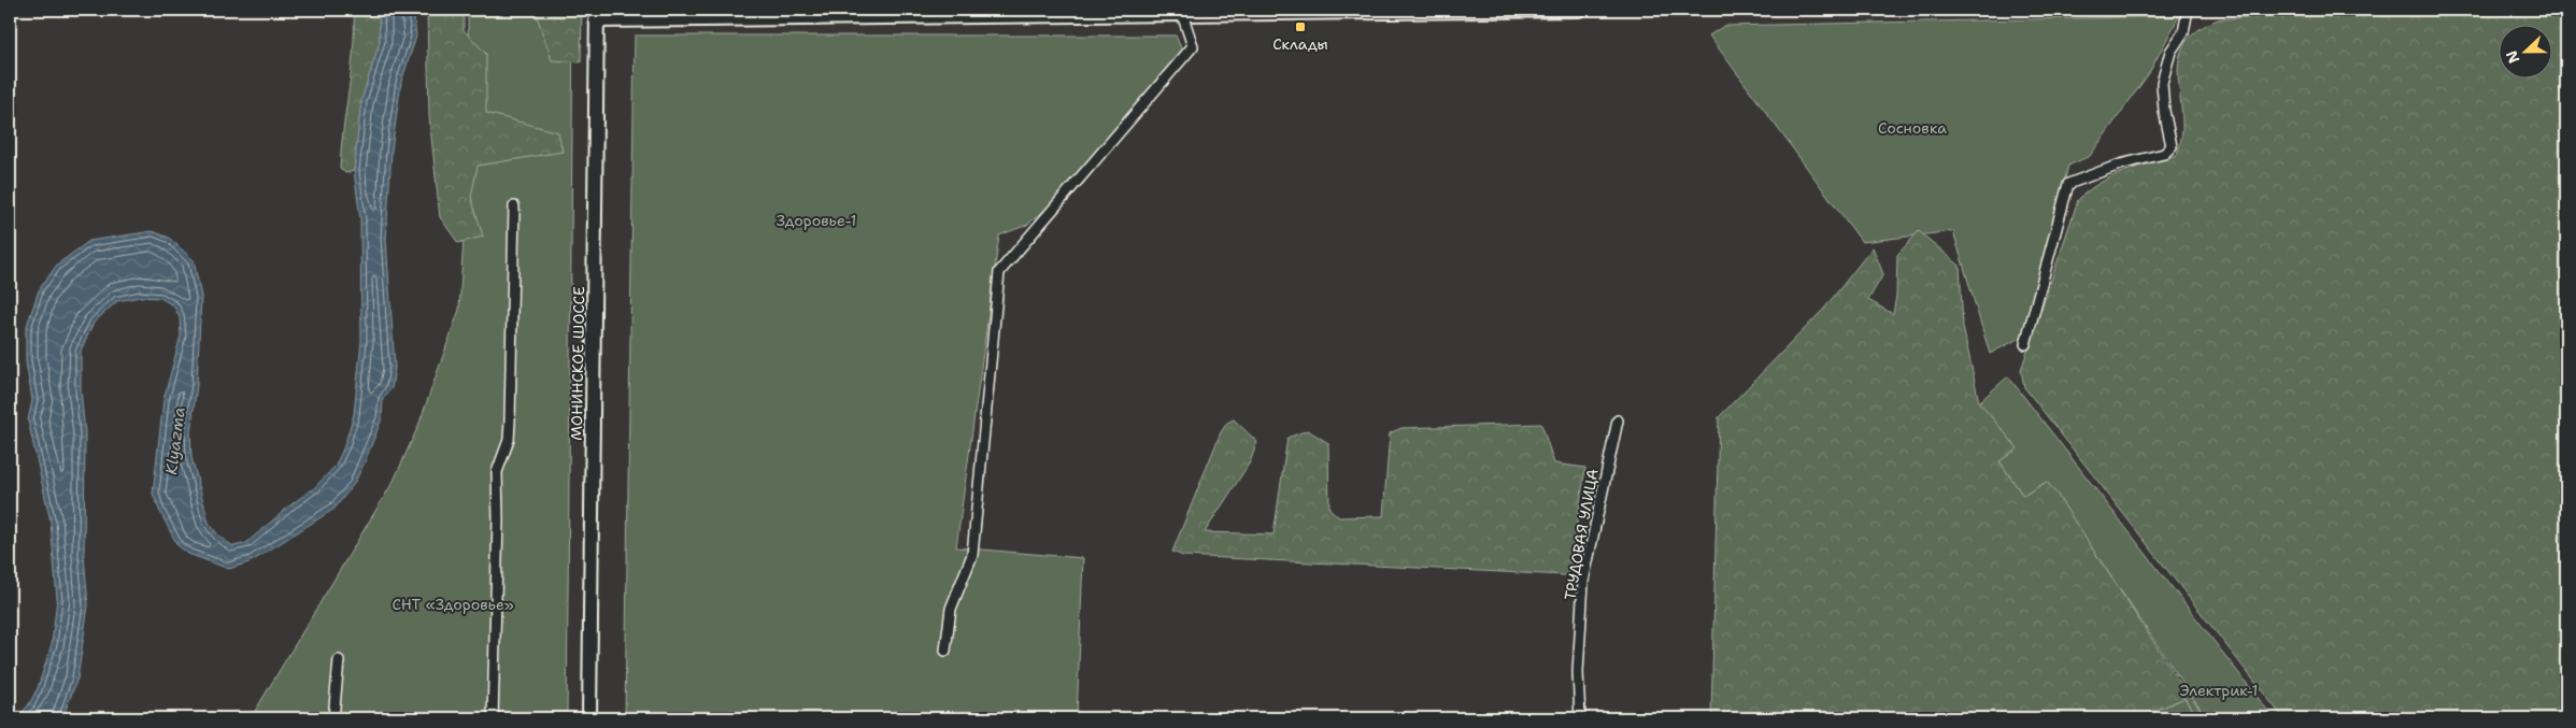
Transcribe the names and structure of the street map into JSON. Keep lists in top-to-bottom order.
{
  "streets": {
    "main road": ["МОНИНСКОЕ ШОССЕ"],
    "street": ["ТРУДОВАЯ УЛИЦА"]
  },
  "water": ["Klyazma"],
  "parks": [
    "Сосновка",
    "Здоровье-1",
    "СНТ «Здоровье»",
    "Электрик-1"
  ],
  "places": {
    "transit": ["Склады"]
  },
  "north": "left"
}
